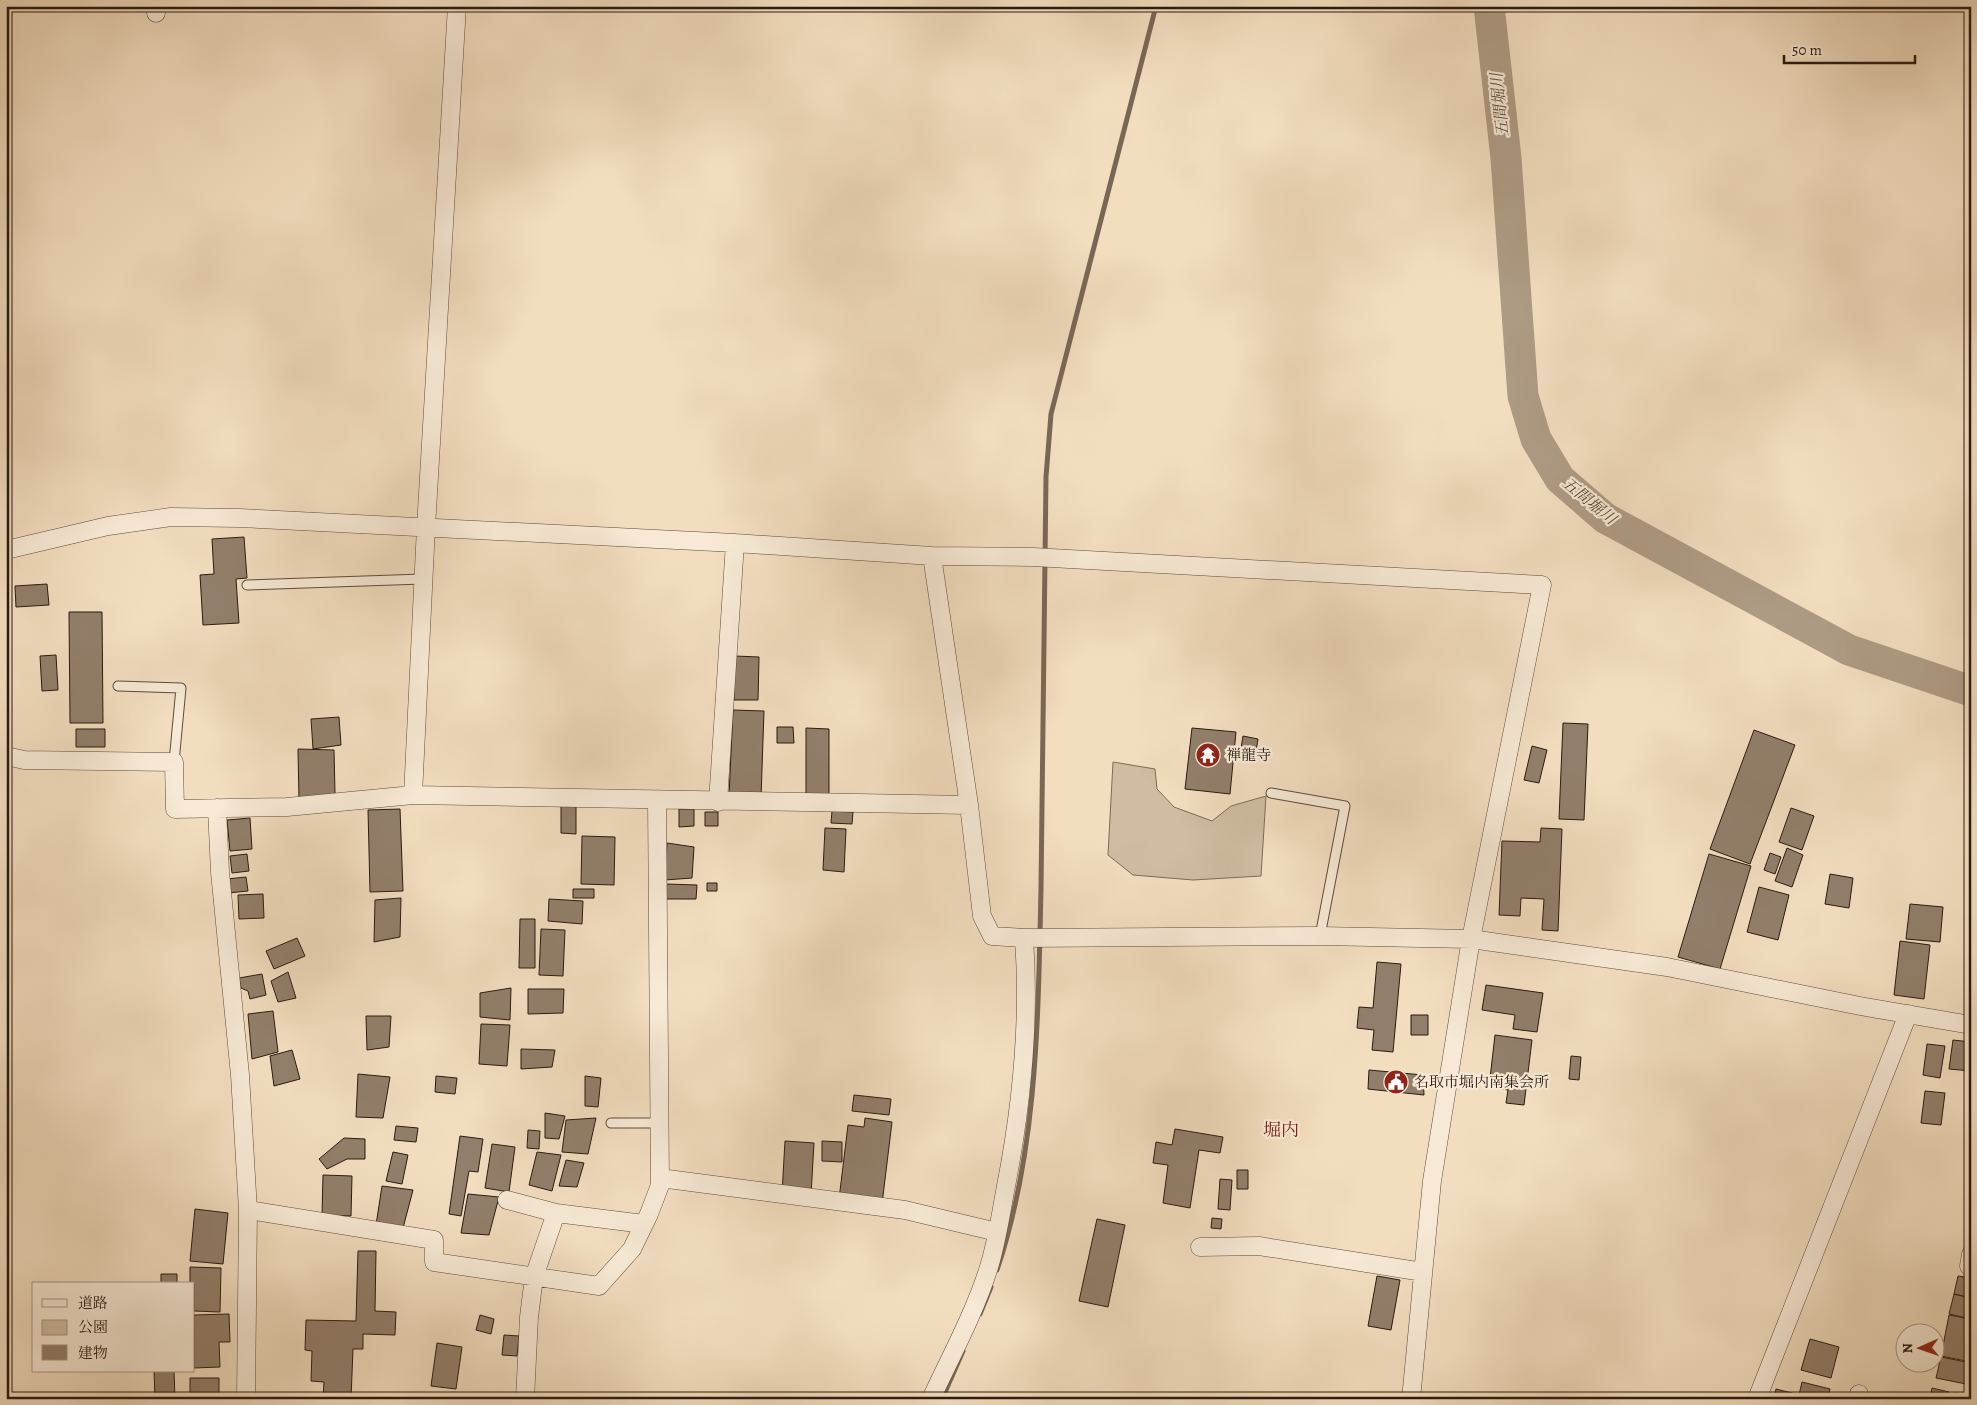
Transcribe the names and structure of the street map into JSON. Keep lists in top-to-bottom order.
{
  "districts": ["堀内"],
  "water": ["五間堀川"],
  "places": {
    "temple": ["禅龍寺"],
    "public building": ["名取市堀内南集会所"]
  },
  "legend": ["道路", "公園", "建物"],
  "scale_bar": "50 m",
  "north": "left"
}
